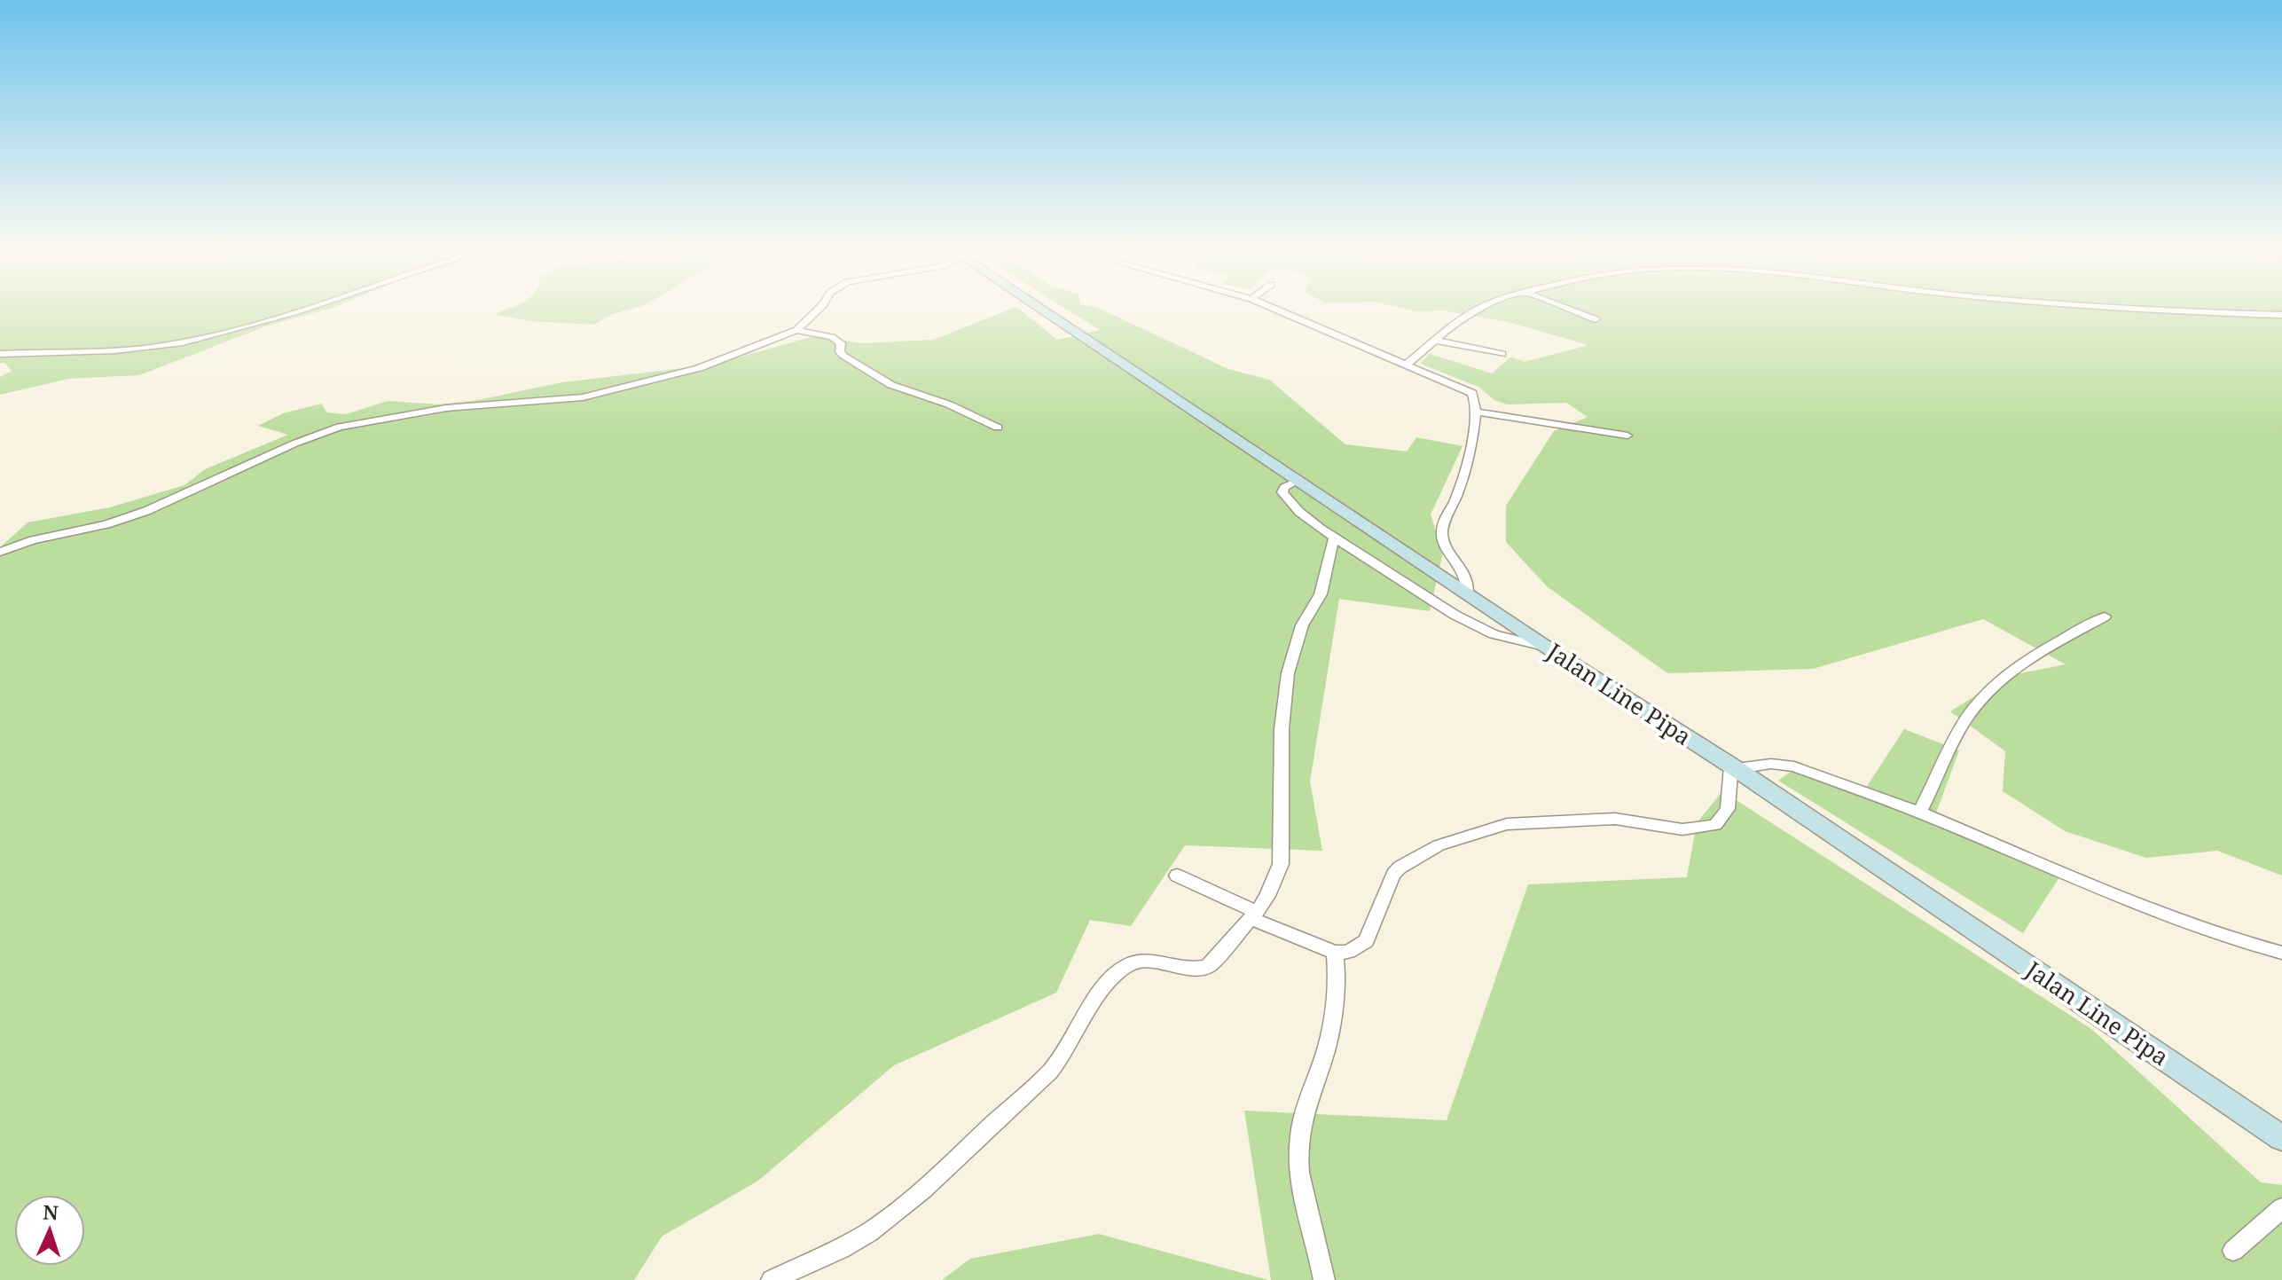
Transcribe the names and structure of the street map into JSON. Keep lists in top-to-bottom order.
{
  "streets": {
    "main road": ["Jalan Line Pipa"]
  },
  "north": "top"
}
